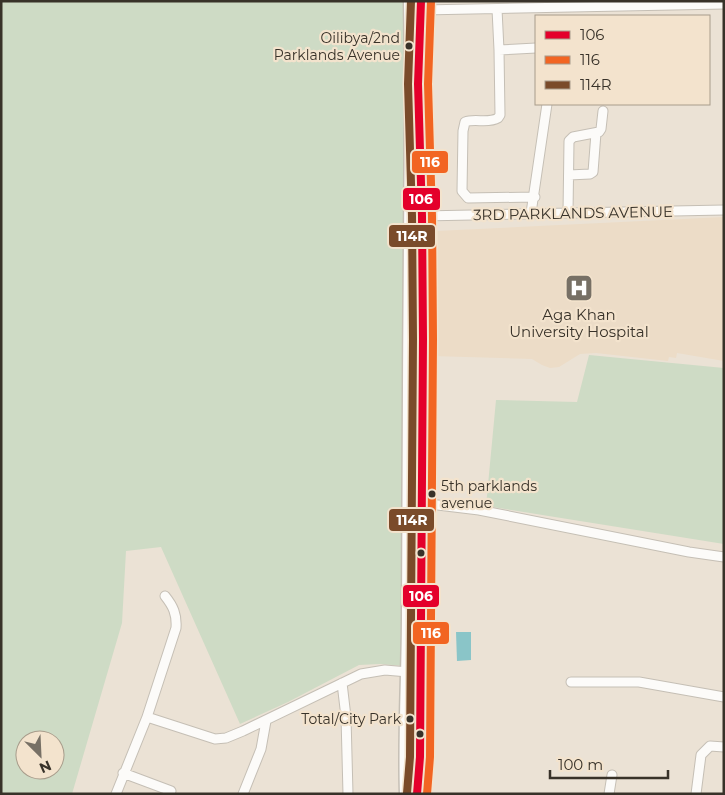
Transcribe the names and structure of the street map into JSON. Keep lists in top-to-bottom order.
{
  "streets": {
    "street": ["3RD PARKLANDS AVENUE"]
  },
  "places": {
    "other": ["Oilibya/2nd Parklands Avenue", "5th parklands avenue", "Total/City Park"],
    "hospital": ["Aga Khan University Hospital"]
  },
  "lines": ["transit line 106", "transit line 116", "transit line 114R"],
  "legend": ["106", "116", "114R"],
  "scale_bar": "100 m",
  "north": "bottom right"
}
